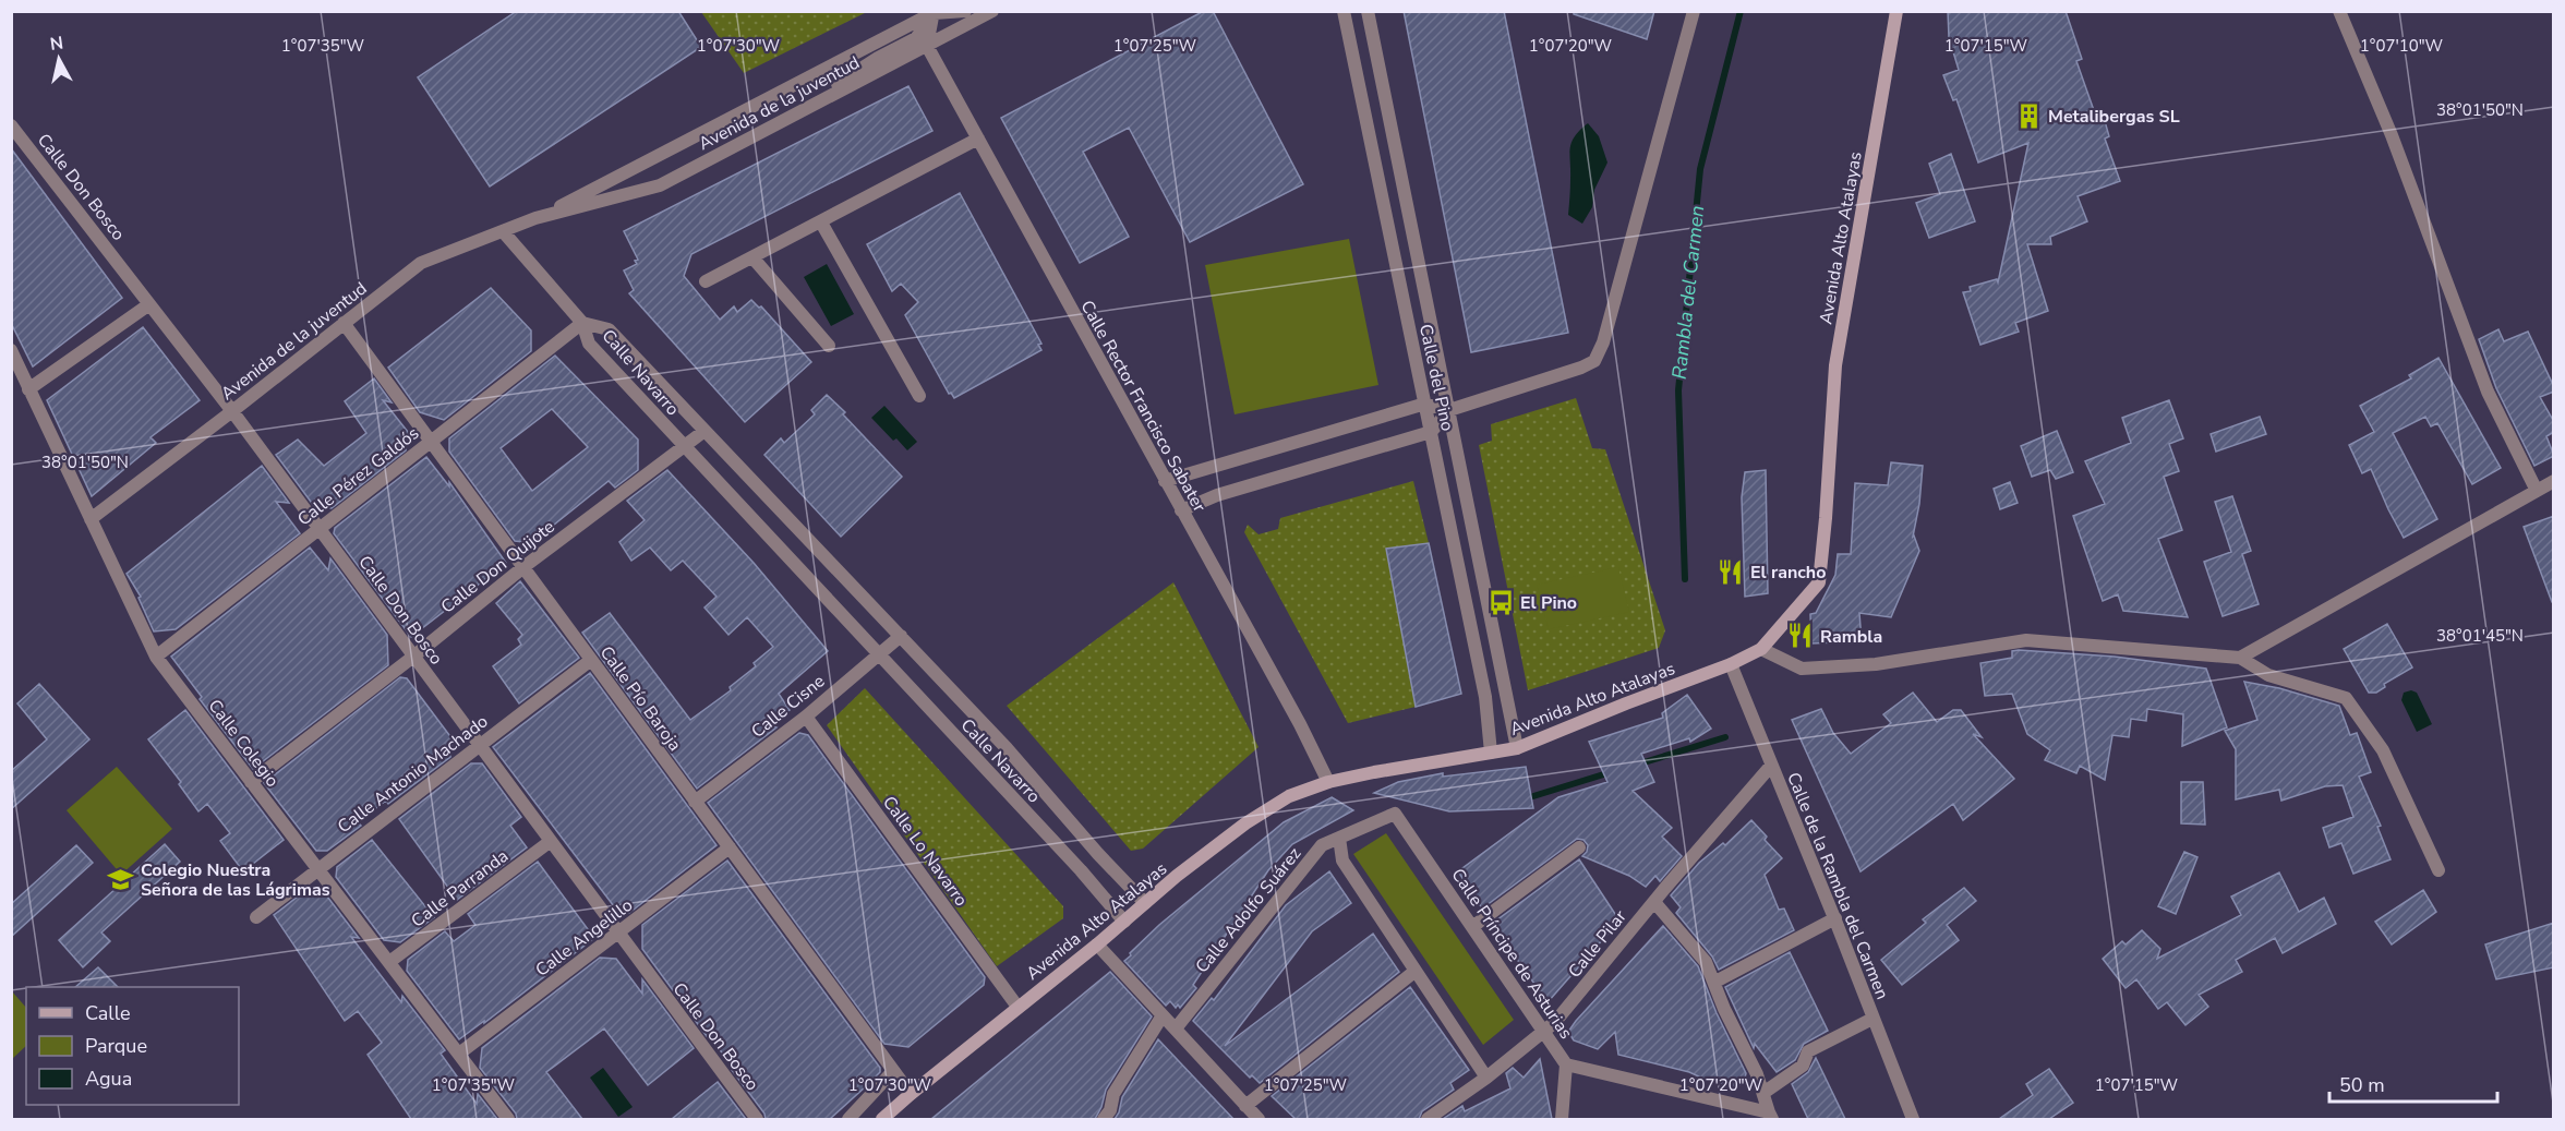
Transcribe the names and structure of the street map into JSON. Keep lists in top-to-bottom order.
{
  "streets": {
    "main road": ["Avenida Alto Atalayas"],
    "street": [
      "Avenida de la juventud",
      "Calle Don Bosco",
      "Calle Navarro",
      "Calle del Pino",
      "Calle Rector Francisco Sabater",
      "Calle Pérez Galdós",
      "Calle Don Quijote",
      "Calle Pío Baroja",
      "Calle Cisne",
      "Calle Colegio",
      "Calle Antonio Machado",
      "Calle Lo Navarro",
      "Calle de la Rambla del Carmen",
      "Calle Parranda",
      "Calle Adolfo Suárez",
      "Calle Angelillo",
      "Calle Pilar",
      "Calle Príncipe de Asturias"
    ]
  },
  "crossings": [
    ["Avenida de la juventud", "Calle Don Bosco"],
    ["Avenida de la juventud", "Calle Rector Francisco Sabater"],
    ["Avenida de la juventud", "Calle Pío Baroja"],
    ["Avenida de la juventud", "Calle Colegio"],
    ["Calle Don Bosco", "Calle Pérez Galdós"],
    ["Calle Don Bosco", "Calle Don Quijote"],
    ["Calle Don Bosco", "Calle Antonio Machado"],
    ["Calle Don Bosco", "Calle Parranda"],
    ["Calle Don Bosco", "Calle Angelillo"],
    ["Avenida Alto Atalayas", "Calle Navarro"],
    ["Avenida Alto Atalayas", "Calle del Pino"],
    ["Avenida Alto Atalayas", "Calle Rector Francisco Sabater"],
    ["Avenida Alto Atalayas", "Calle Pío Baroja"],
    ["Avenida Alto Atalayas", "Calle Lo Navarro"],
    ["Avenida Alto Atalayas", "Calle de la Rambla del Carmen"],
    ["Calle Navarro", "Calle Pérez Galdós"],
    ["Calle Navarro", "Calle Don Quijote"],
    ["Calle Navarro", "Calle Cisne"],
    ["Calle Pérez Galdós", "Calle Pío Baroja"],
    ["Calle Pérez Galdós", "Calle Colegio"],
    ["Calle Don Quijote", "Calle Pío Baroja"],
    ["Calle Don Quijote", "Calle Colegio"],
    ["Calle Pío Baroja", "Calle Cisne"],
    ["Calle Pío Baroja", "Calle Antonio Machado"],
    ["Calle Pío Baroja", "Calle Angelillo"],
    ["Calle Cisne", "Calle Lo Navarro"],
    ["Calle Colegio", "Calle Antonio Machado"],
    ["Calle Colegio", "Calle Parranda"],
    ["Calle Colegio", "Calle Angelillo"],
    ["Calle de la Rambla del Carmen", "Calle Pilar"],
    ["Calle Adolfo Suárez", "Calle Príncipe de Asturias"],
    ["Calle Pilar", "Calle Príncipe de Asturias"]
  ],
  "water": ["Rambla del Carmen"],
  "places": {
    "building": ["Metalibergas SL"],
    "restaurant": ["El rancho", "Rambla"],
    "bus stop": ["El Pino"],
    "school or university": ["Colegio Nuestra Señora de las Lágrimas"]
  },
  "legend": ["Calle", "Parque", "Agua"],
  "scale_bar": "50 m",
  "north": "top",
  "coordinates": [
    "1°07'35\"W",
    "1°07'30\"W",
    "1°07'25\"W",
    "1°07'20\"W",
    "1°07'15\"W",
    "1°07'10\"W",
    "38°01'50\"N",
    "38°01'45\"N"
  ]
}
